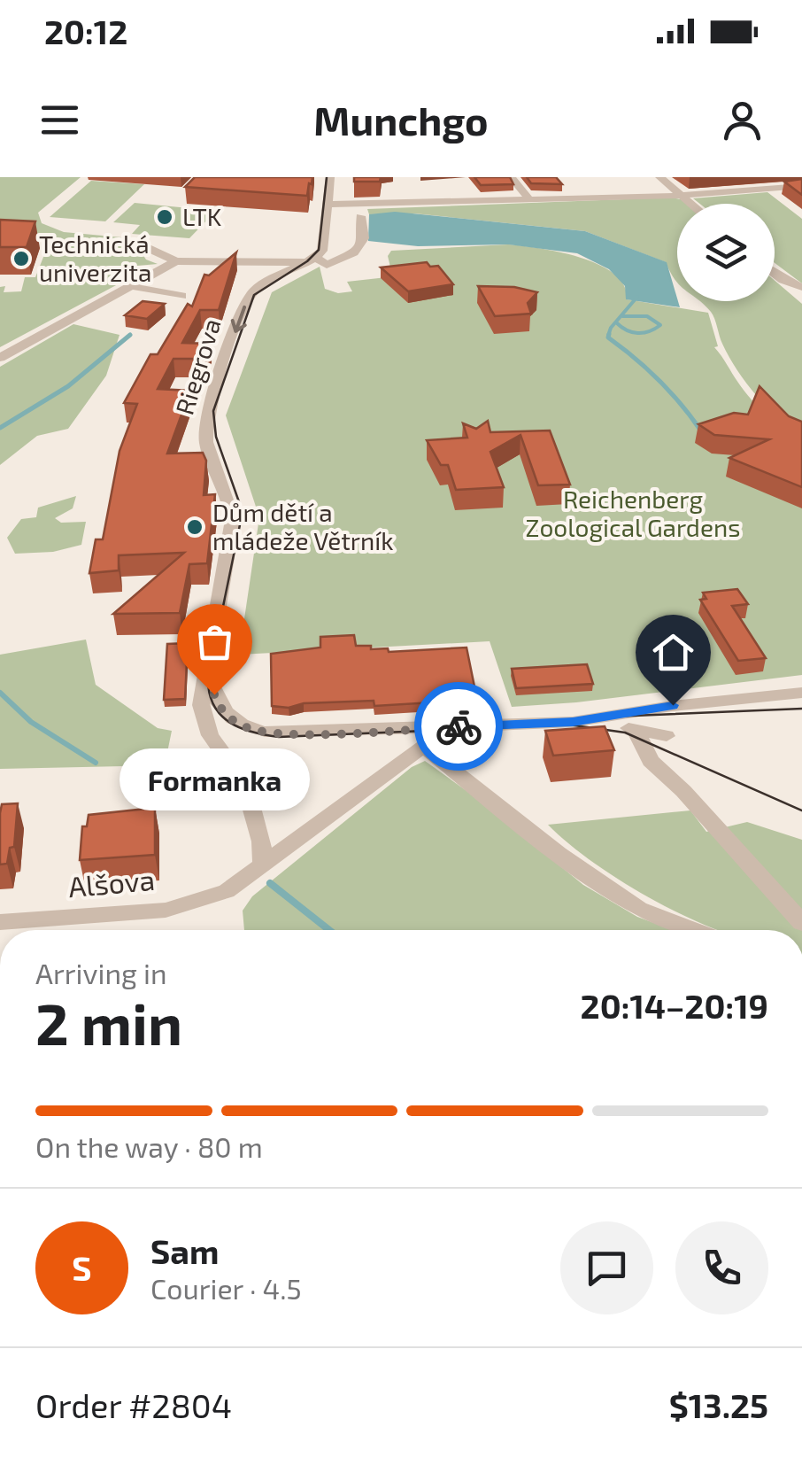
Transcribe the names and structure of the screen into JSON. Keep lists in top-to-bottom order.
{
  "streets": {
    "street": ["Riegrova", "Alšova"]
  },
  "crossings": [
    ["Riegrova", "Alšova"]
  ],
  "one_way": ["Riegrova"],
  "parks": ["Reichenberg Zoological Gardens"],
  "places": [
    "LTK",
    "Technická univerzita",
    "Dům dětí a mládeže Větrník",
    "Formanka"
  ],
  "page": {
    "status": "20:12",
    "header": "Munchgo",
    "bubble": "Formanka",
    "heading": ["2 min", "Arriving in", "20:14–20:19"],
    "panel": [
      "Sam",
      "Courier · 4.5",
      "Order #2804",
      "$13.25"
    ],
    "bar": "On the way · 80 m",
    "round": "S"
  }
}
